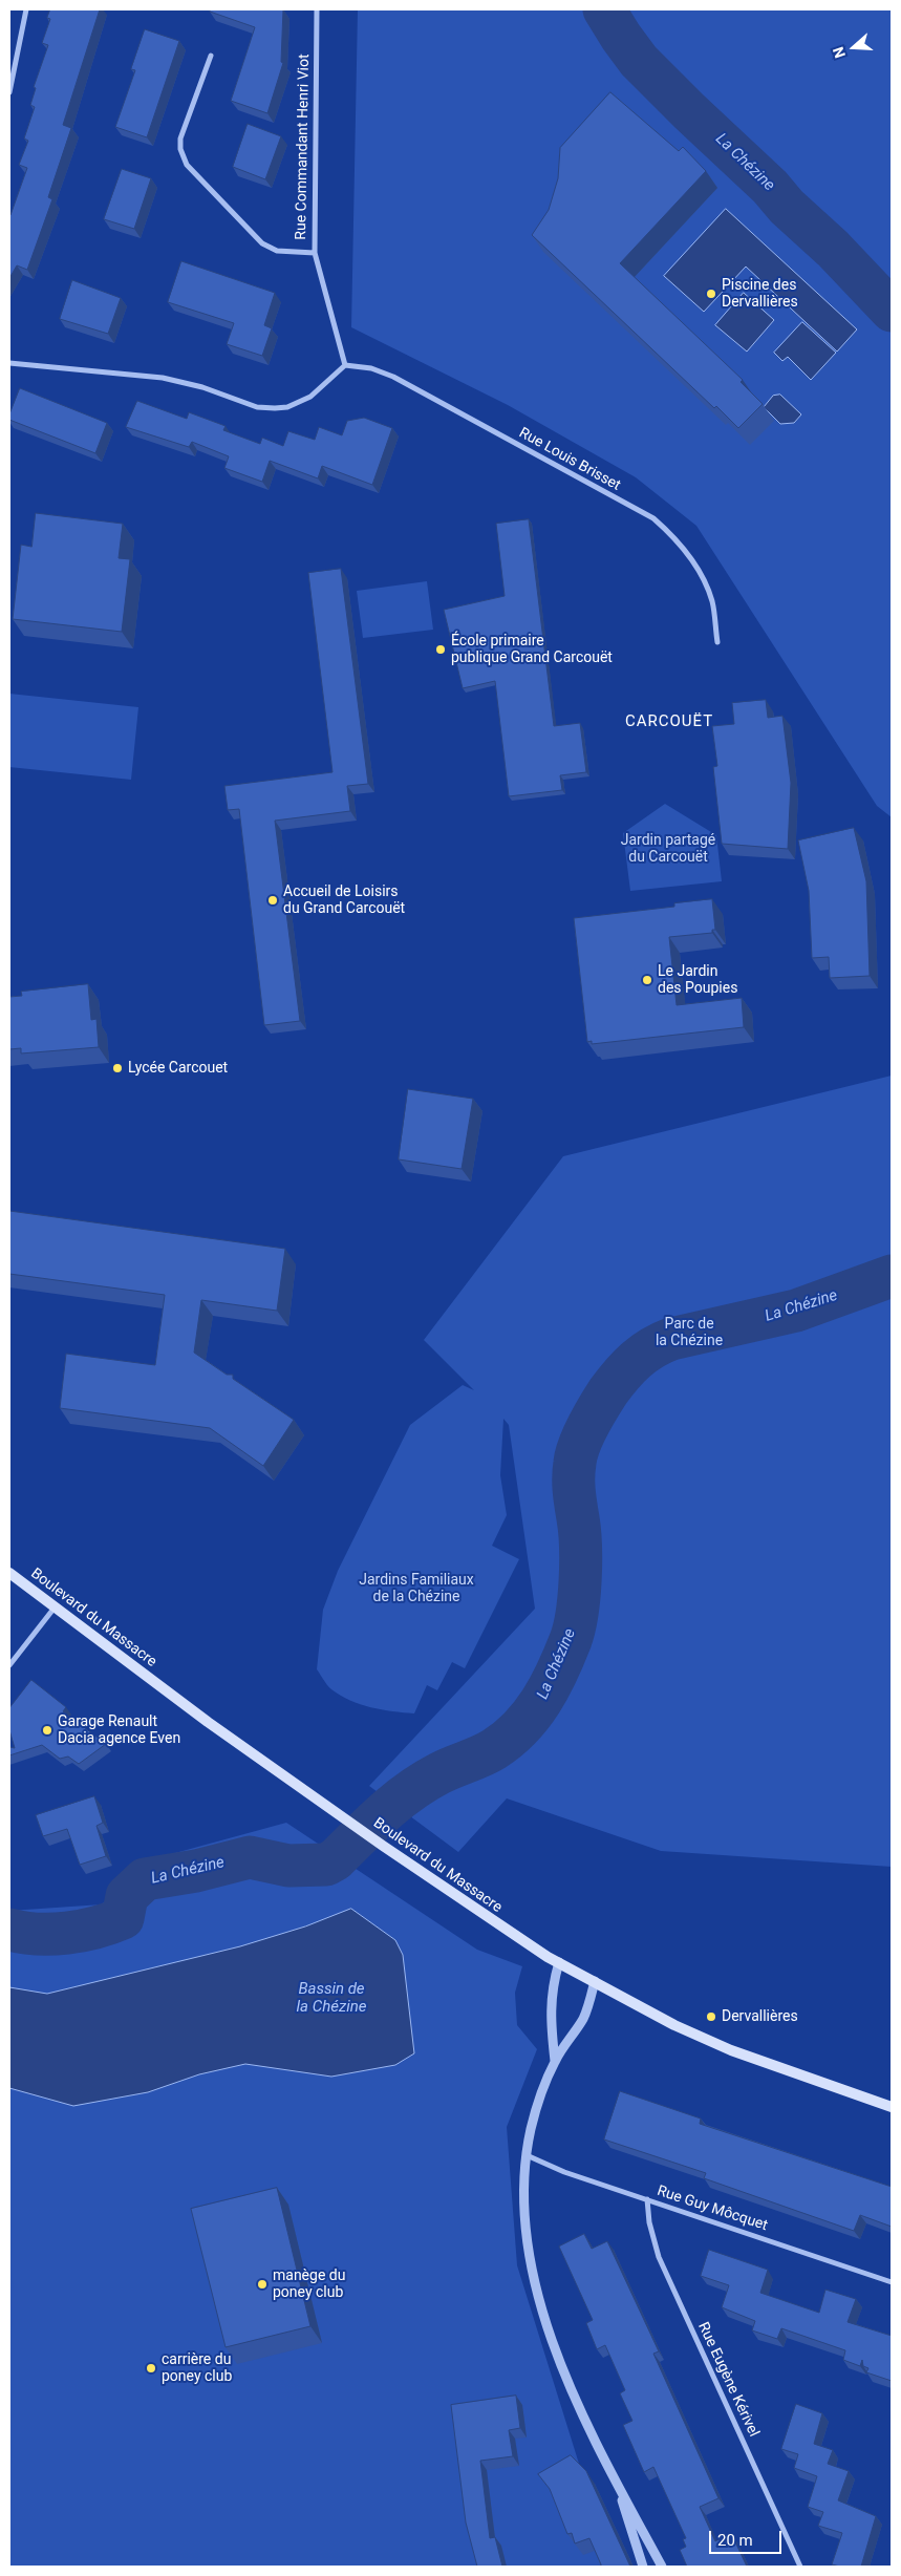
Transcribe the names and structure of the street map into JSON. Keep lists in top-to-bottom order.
{
  "streets": {
    "main road": ["Boulevard du Massacre"],
    "street": [
      "Rue Commandant Henri Viot",
      "Rue Louis Brisset",
      "Rue Guy Môcquet",
      "Rue Eugène Kérivel"
    ]
  },
  "crossings": [
    ["Rue Commandant Henri Viot", "Rue Louis Brisset"],
    ["Rue Guy Môcquet", "Rue Eugène Kérivel"]
  ],
  "districts": ["CARCOUËT"],
  "water": ["La Chézine", "Bassin de la Chézine"],
  "parks": ["Jardin partagé du Carcouët", "Parc de la Chézine", "Jardins Familiaux de la Chézine"],
  "places": [
    "Piscine des Dervallières",
    "École primaire publique Grand Carcouët",
    "Accueil de Loisirs du Grand Carcouët",
    "Le Jardin des Poupies",
    "Lycée Carcouet",
    "Garage Renault Dacia agence Even",
    "Dervallières",
    "manège du poney club",
    "carrière du poney club"
  ],
  "scale_bar": "20 m",
  "north": "left"
}
